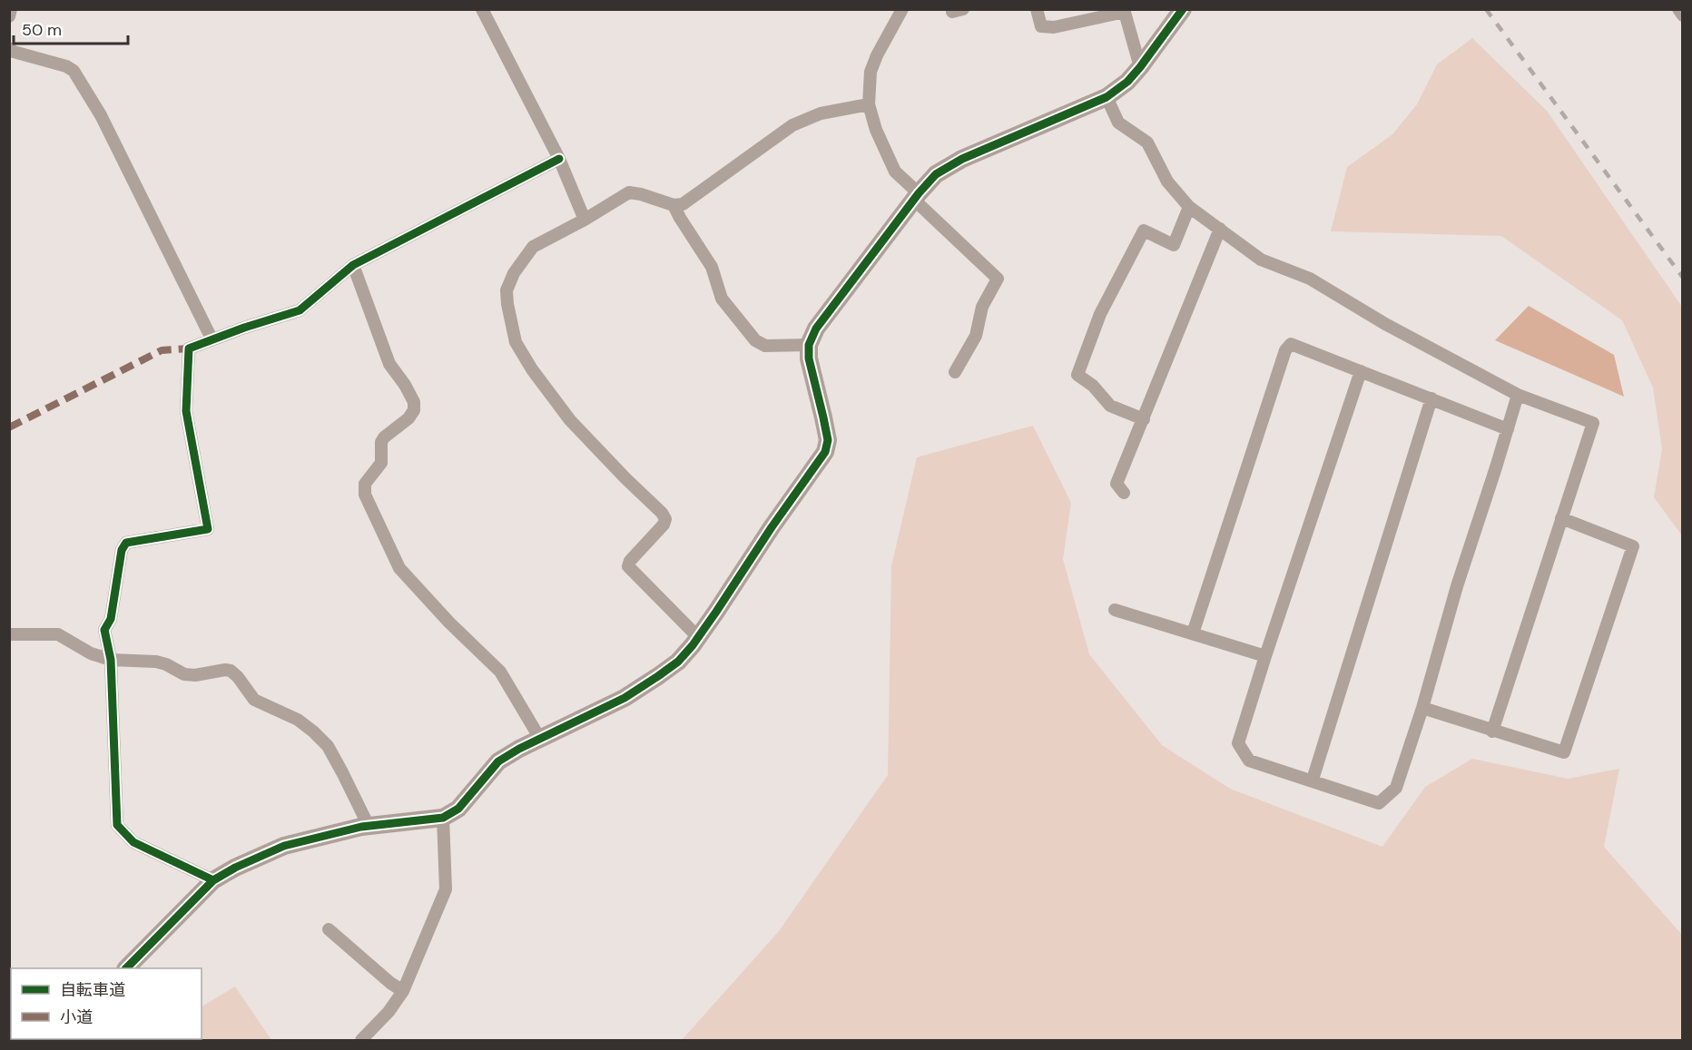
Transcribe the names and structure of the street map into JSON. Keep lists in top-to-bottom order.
{
  "legend": ["自転車道", "小道"],
  "scale_bar": "50 m"
}
